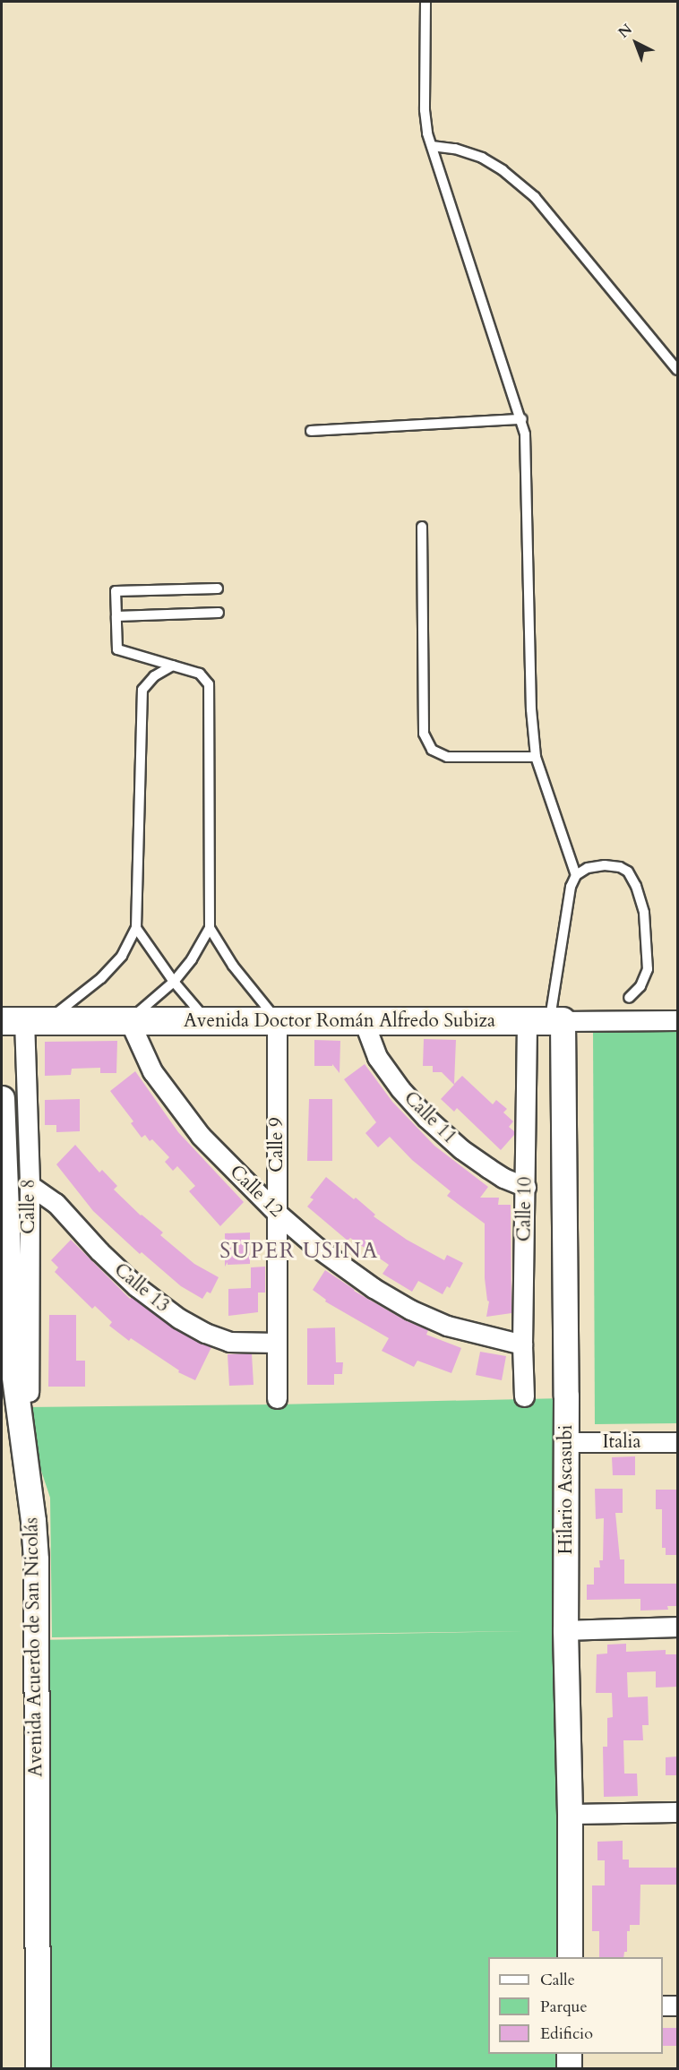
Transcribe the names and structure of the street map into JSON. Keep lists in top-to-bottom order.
{
  "streets": {
    "main road": ["Avenida Doctor Román Alfredo Subiza"],
    "street": [
      "Calle 11",
      "Calle 9",
      "Calle 12",
      "Calle 8",
      "Calle 10",
      "Calle 13",
      "Italia",
      "Hilario Ascasubi",
      "Avenida Acuerdo de San Nicolás"
    ]
  },
  "crossings": [
    ["Avenida Doctor Román Alfredo Subiza", "Calle 11"],
    ["Avenida Doctor Román Alfredo Subiza", "Calle 9"],
    ["Avenida Doctor Román Alfredo Subiza", "Calle 12"],
    ["Avenida Doctor Román Alfredo Subiza", "Calle 8"],
    ["Avenida Doctor Román Alfredo Subiza", "Calle 10"],
    ["Avenida Doctor Román Alfredo Subiza", "Hilario Ascasubi"],
    ["Calle 11", "Calle 10"],
    ["Calle 9", "Calle 12"],
    ["Calle 9", "Calle 13"],
    ["Calle 12", "Calle 10"],
    ["Calle 8", "Calle 13"],
    ["Calle 10", "Hilario Ascasubi"],
    ["Italia", "Hilario Ascasubi"]
  ],
  "districts": ["SUPER USINA"],
  "legend": ["Calle", "Parque", "Edificio"],
  "north": "top left"
}
